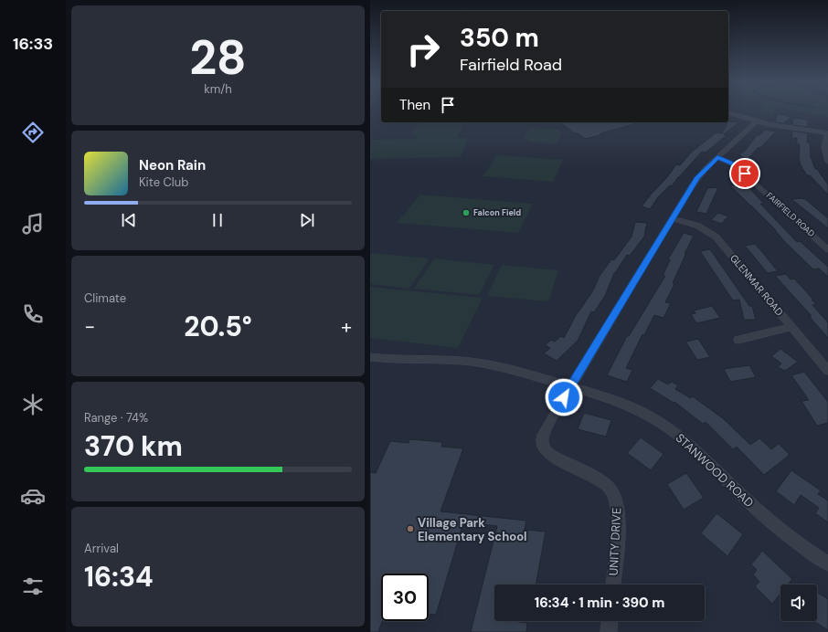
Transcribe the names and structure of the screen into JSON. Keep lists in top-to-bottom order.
{
  "streets": {
    "street": [
      "FAIRFIELD ROAD",
      "GLENMAR ROAD",
      "STANWOOD ROAD",
      "UNITY DRIVE"
    ]
  },
  "crossings": [
    ["STANWOOD ROAD", "UNITY DRIVE"]
  ],
  "places": ["Falcon Field", "Village Park Elementary School"],
  "page": {
    "tabs": "16:33",
    "tile": [
      ["28", "km/h"],
      "Climate",
      ["Range · 74%", "370 km"],
      ["Arrival", "16:34"]
    ],
    "turn": ["350 m", "Fairfield Road"],
    "then": "Then",
    "song": ["Neon Rain", "Kite Club"],
    "heat": ["−", "20.5°", "+"],
    "limit": "30",
    "trip": "16:34 · 1 min · 390 m"
  }
}
